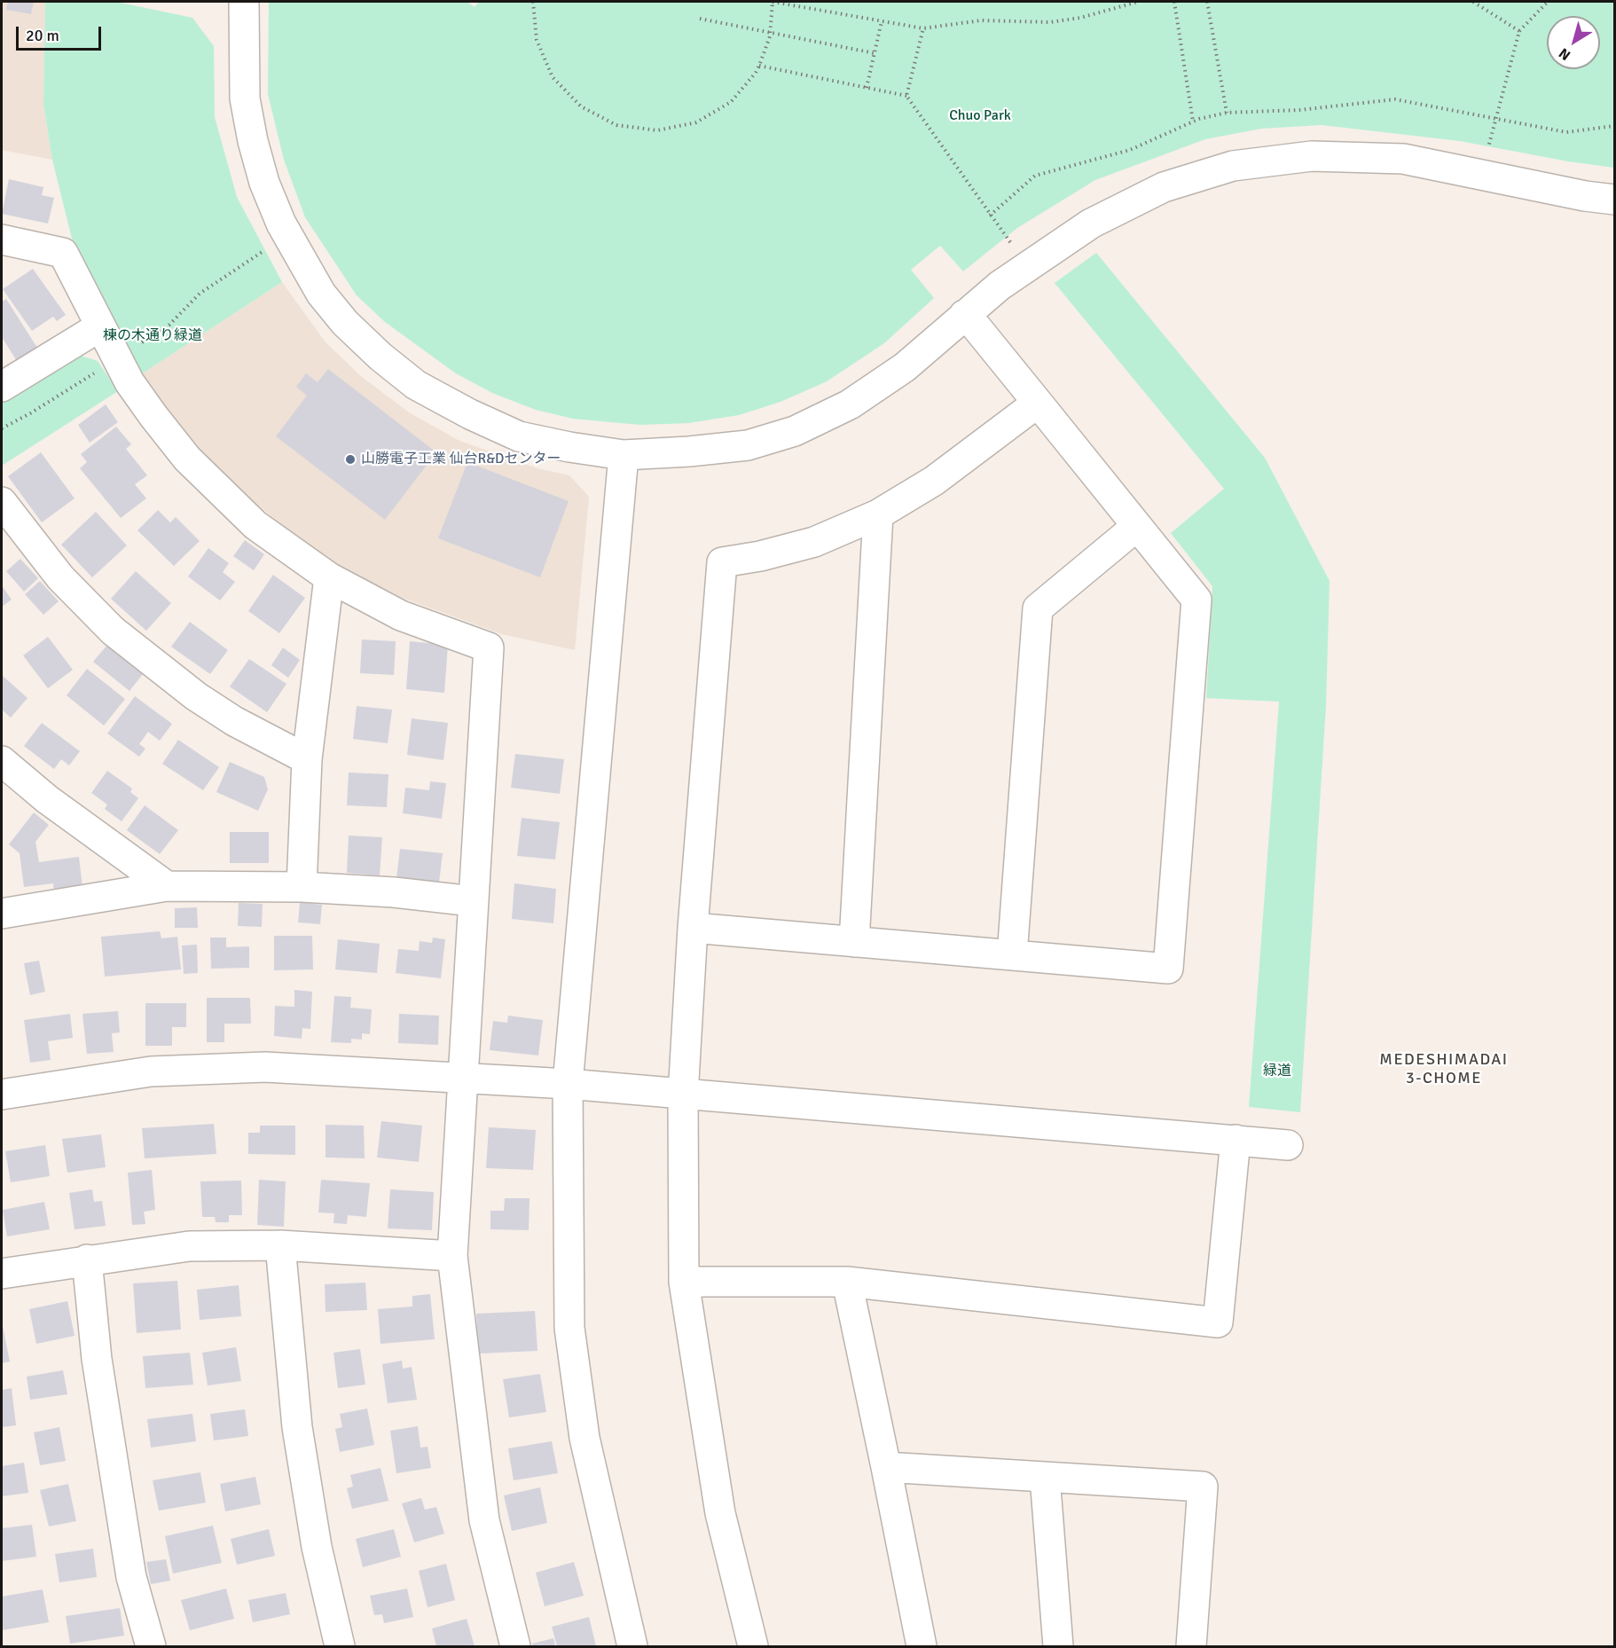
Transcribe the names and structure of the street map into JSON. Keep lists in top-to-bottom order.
{
  "districts": ["MEDESHIMADAI 3-CHOME"],
  "parks": ["Chuo Park", "棟の木通り緑道", "緑道"],
  "places": ["山勝電子工業 仙台R&Dセンター"],
  "scale_bar": "20 m",
  "north": "bottom left"
}
